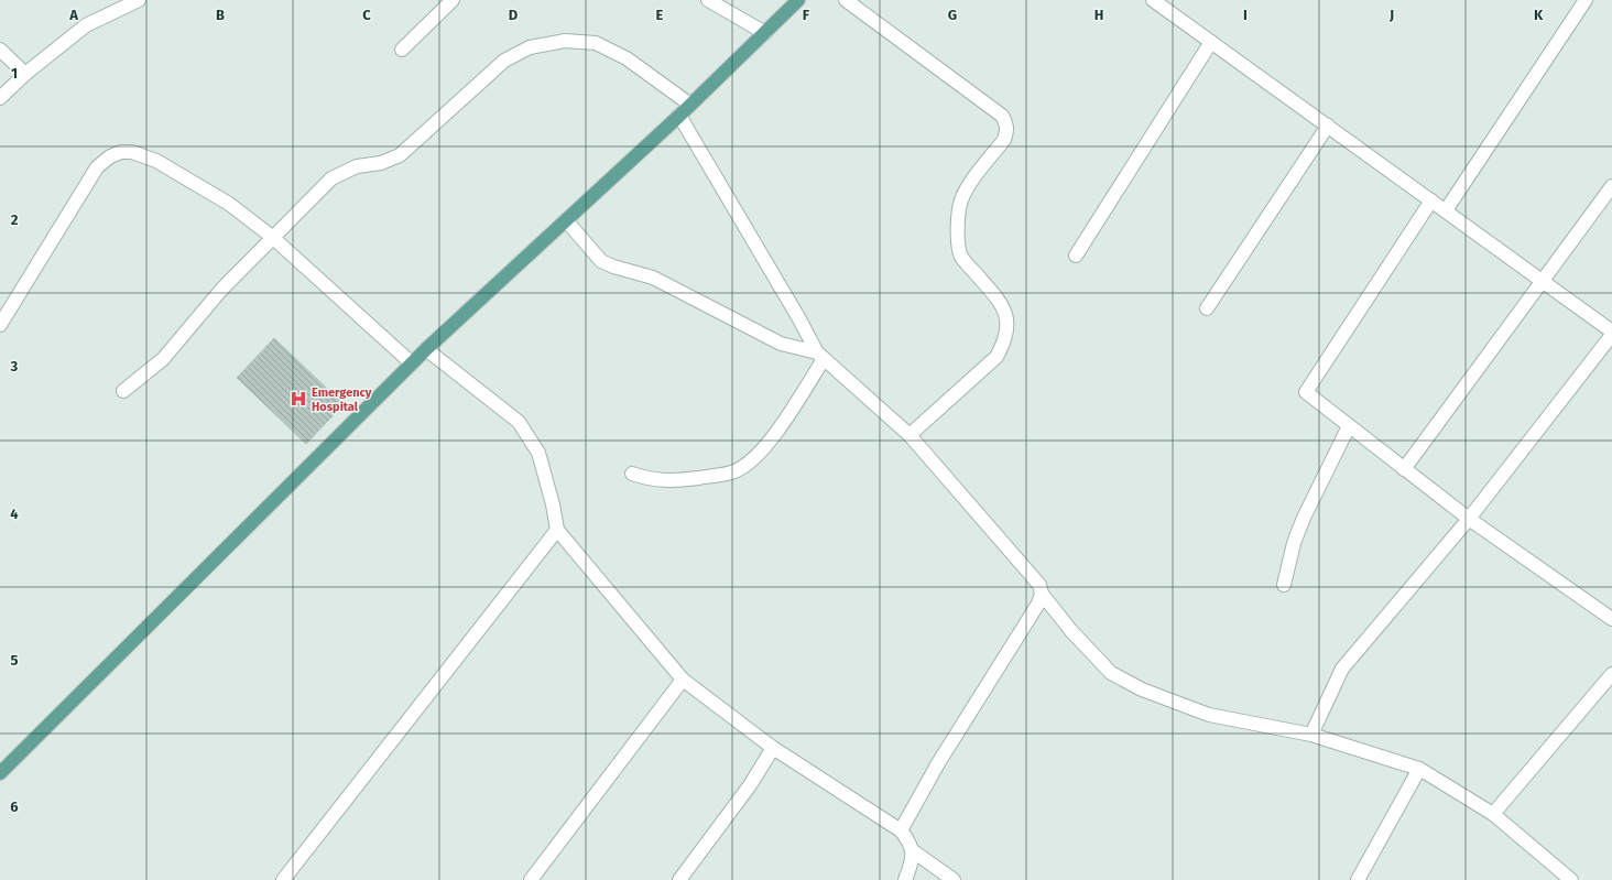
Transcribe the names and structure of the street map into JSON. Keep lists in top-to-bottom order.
{
  "places": {
    "hospital": ["Emergency Hospital"]
  },
  "grid": {
    "columns": [
      "A",
      "B",
      "C",
      "D",
      "E",
      "F",
      "G",
      "H",
      "I",
      "J",
      "K"
    ],
    "rows": [
      "1",
      "2",
      "3",
      "4",
      "5",
      "6"
    ]
  }
}
